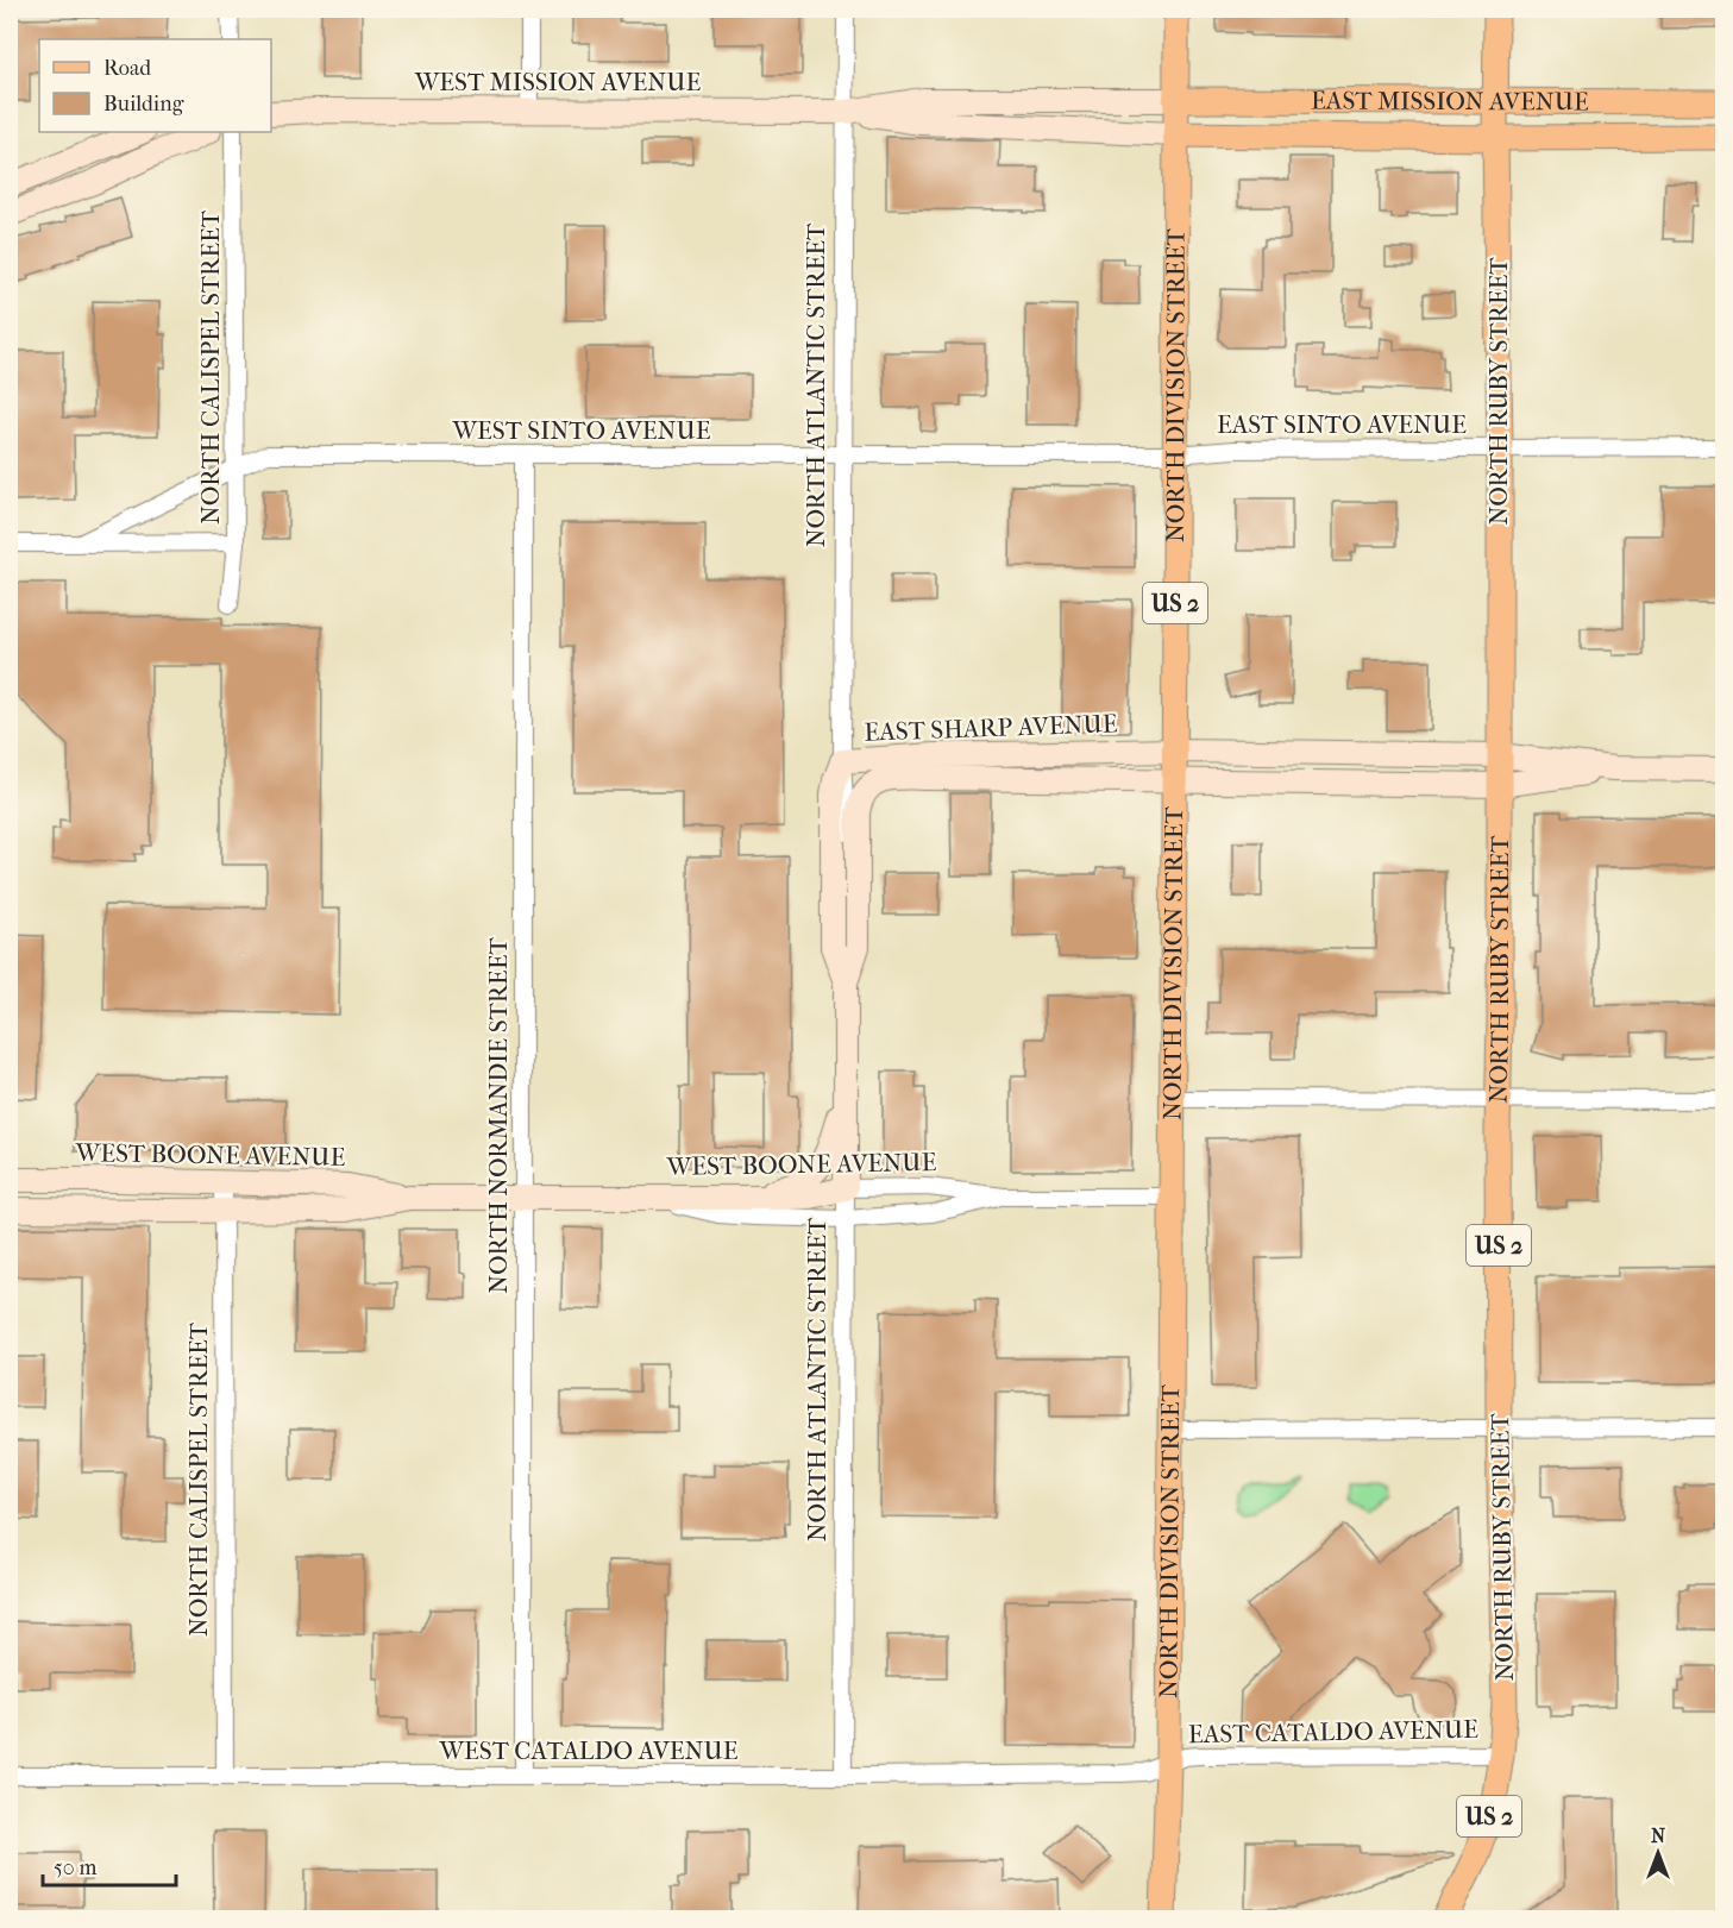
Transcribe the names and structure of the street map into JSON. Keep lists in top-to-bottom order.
{
  "streets": {
    "main road": [
      "EAST MISSION AVENUE",
      "NORTH DIVISION STREET",
      "NORTH RUBY STREET",
      "US 2"
    ],
    "street": [
      "WEST MISSION AVENUE",
      "NORTH CALISPEL STREET",
      "NORTH ATLANTIC STREET",
      "EAST SINTO AVENUE",
      "WEST SINTO AVENUE",
      "EAST SHARP AVENUE",
      "NORTH NORMANDIE STREET",
      "WEST BOONE AVENUE",
      "EAST CATALDO AVENUE",
      "WEST CATALDO AVENUE"
    ]
  },
  "crossings": [
    ["WEST MISSION AVENUE", "EAST MISSION AVENUE"],
    ["WEST MISSION AVENUE", "NORTH ATLANTIC STREET"],
    ["WEST MISSION AVENUE", "NORTH DIVISION STREET"],
    ["EAST MISSION AVENUE", "NORTH DIVISION STREET"],
    ["EAST MISSION AVENUE", "NORTH RUBY STREET"],
    ["NORTH CALISPEL STREET", "WEST SINTO AVENUE"],
    ["NORTH CALISPEL STREET", "WEST BOONE AVENUE"],
    ["NORTH CALISPEL STREET", "WEST CATALDO AVENUE"],
    ["NORTH ATLANTIC STREET", "WEST SINTO AVENUE"],
    ["NORTH ATLANTIC STREET", "EAST SHARP AVENUE"],
    ["NORTH ATLANTIC STREET", "WEST BOONE AVENUE"],
    ["NORTH ATLANTIC STREET", "WEST CATALDO AVENUE"],
    ["NORTH DIVISION STREET", "EAST SINTO AVENUE"],
    ["NORTH DIVISION STREET", "WEST SINTO AVENUE"],
    ["NORTH DIVISION STREET", "EAST SHARP AVENUE"],
    ["NORTH DIVISION STREET", "WEST BOONE AVENUE"],
    ["NORTH DIVISION STREET", "EAST CATALDO AVENUE"],
    ["NORTH DIVISION STREET", "WEST CATALDO AVENUE"],
    ["NORTH RUBY STREET", "EAST SINTO AVENUE"],
    ["NORTH RUBY STREET", "EAST SHARP AVENUE"],
    ["NORTH RUBY STREET", "EAST CATALDO AVENUE"],
    ["EAST SINTO AVENUE", "WEST SINTO AVENUE"],
    ["WEST SINTO AVENUE", "NORTH NORMANDIE STREET"],
    ["NORTH NORMANDIE STREET", "WEST BOONE AVENUE"],
    ["NORTH NORMANDIE STREET", "WEST CATALDO AVENUE"],
    ["EAST CATALDO AVENUE", "WEST CATALDO AVENUE"]
  ],
  "legend": ["Road", "Building"],
  "scale_bar": "50 m",
  "north": "top"
}
